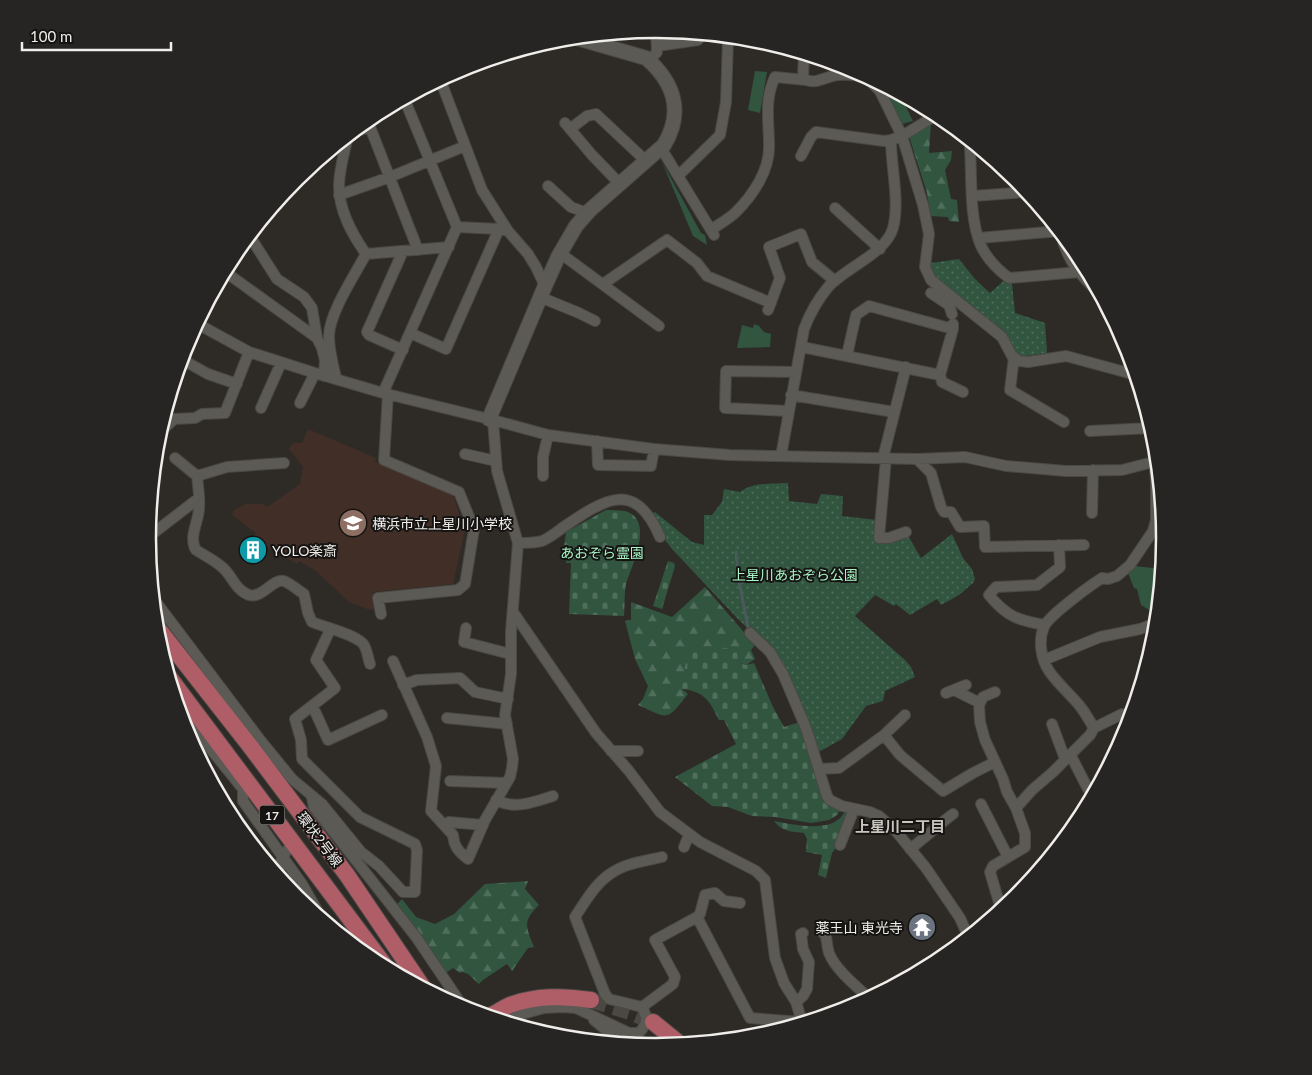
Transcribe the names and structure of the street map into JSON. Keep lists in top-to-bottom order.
{
  "streets": {
    "main road": ["17", "環状2号線"]
  },
  "districts": ["上星川二丁目"],
  "parks": ["あおぞら霊園", "上星川あおぞら公園"],
  "places": {
    "school or university": ["横浜市立上星川小学校"],
    "building": ["YOLO楽斎"],
    "temple": ["薬王山 東光寺"]
  },
  "scale_bar": "100 m"
}
